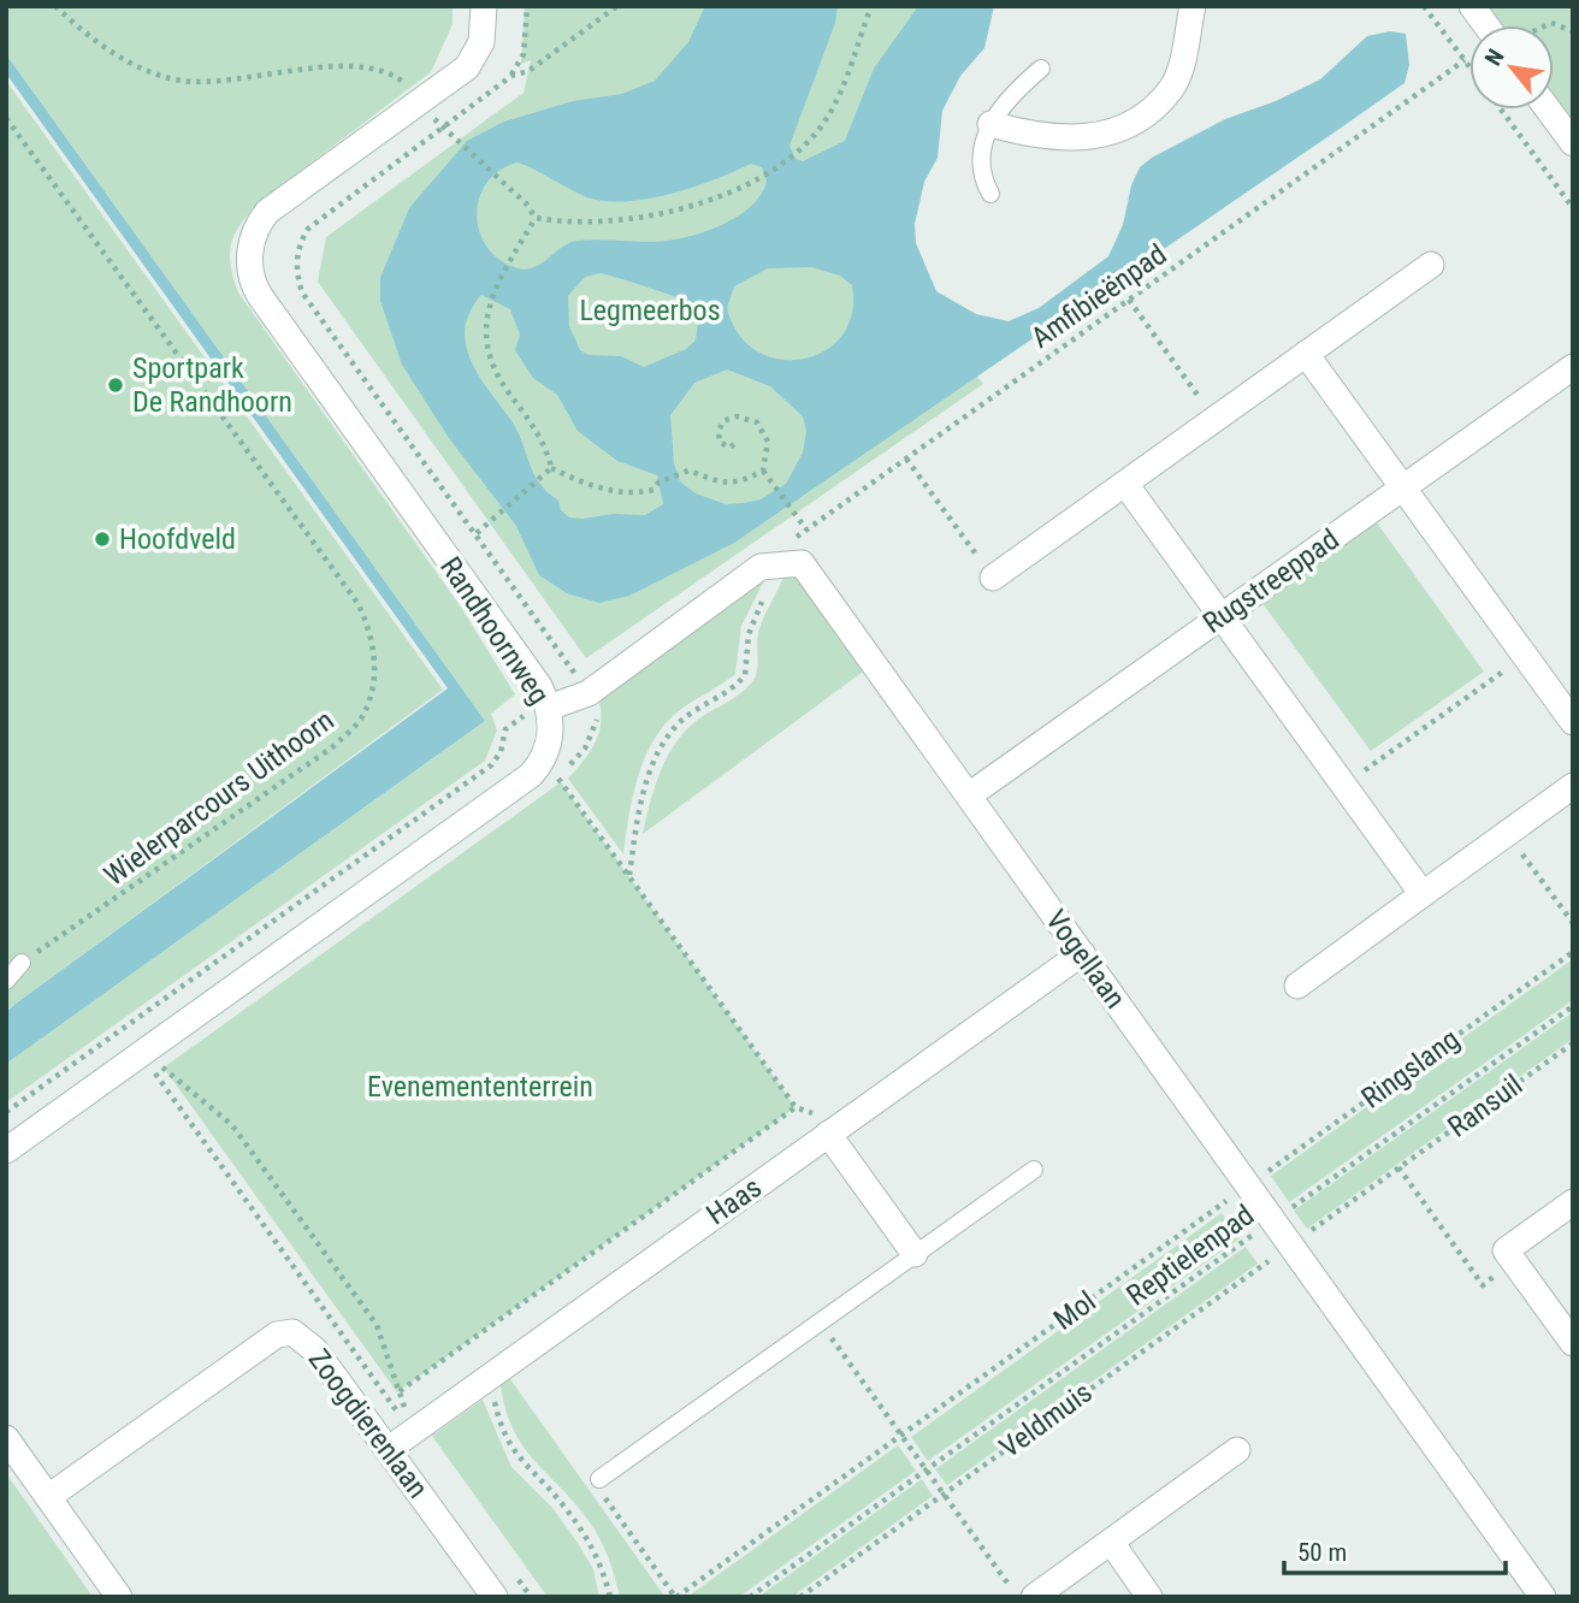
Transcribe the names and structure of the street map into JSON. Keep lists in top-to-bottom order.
{
  "streets": {
    "street": [
      "Rugstreeppad",
      "Randhoornweg",
      "Vogellaan",
      "Haas",
      "Zoogdierenlaan"
    ],
    "path": [
      "Amfibieënpad",
      "Wielerparcours Uithoorn",
      "Ringslang",
      "Ransuil",
      "Reptielenpad",
      "Mol",
      "Veldmuis"
    ]
  },
  "crossings": [
    ["Amfibieënpad", "Vogellaan"],
    ["Rugstreeppad", "Vogellaan"],
    ["Vogellaan", "Ringslang"],
    ["Vogellaan", "Ransuil"],
    ["Vogellaan", "Haas"],
    ["Vogellaan", "Reptielenpad"],
    ["Vogellaan", "Mol"],
    ["Vogellaan", "Veldmuis"],
    ["Ringslang", "Mol"],
    ["Ransuil", "Veldmuis"],
    ["Haas", "Zoogdierenlaan"]
  ],
  "parks": ["Legmeerbos", "Evenemententerrein"],
  "places": ["Sportpark De Randhoorn", "Hoofdveld"],
  "scale_bar": "50 m",
  "north": "top left"
}
